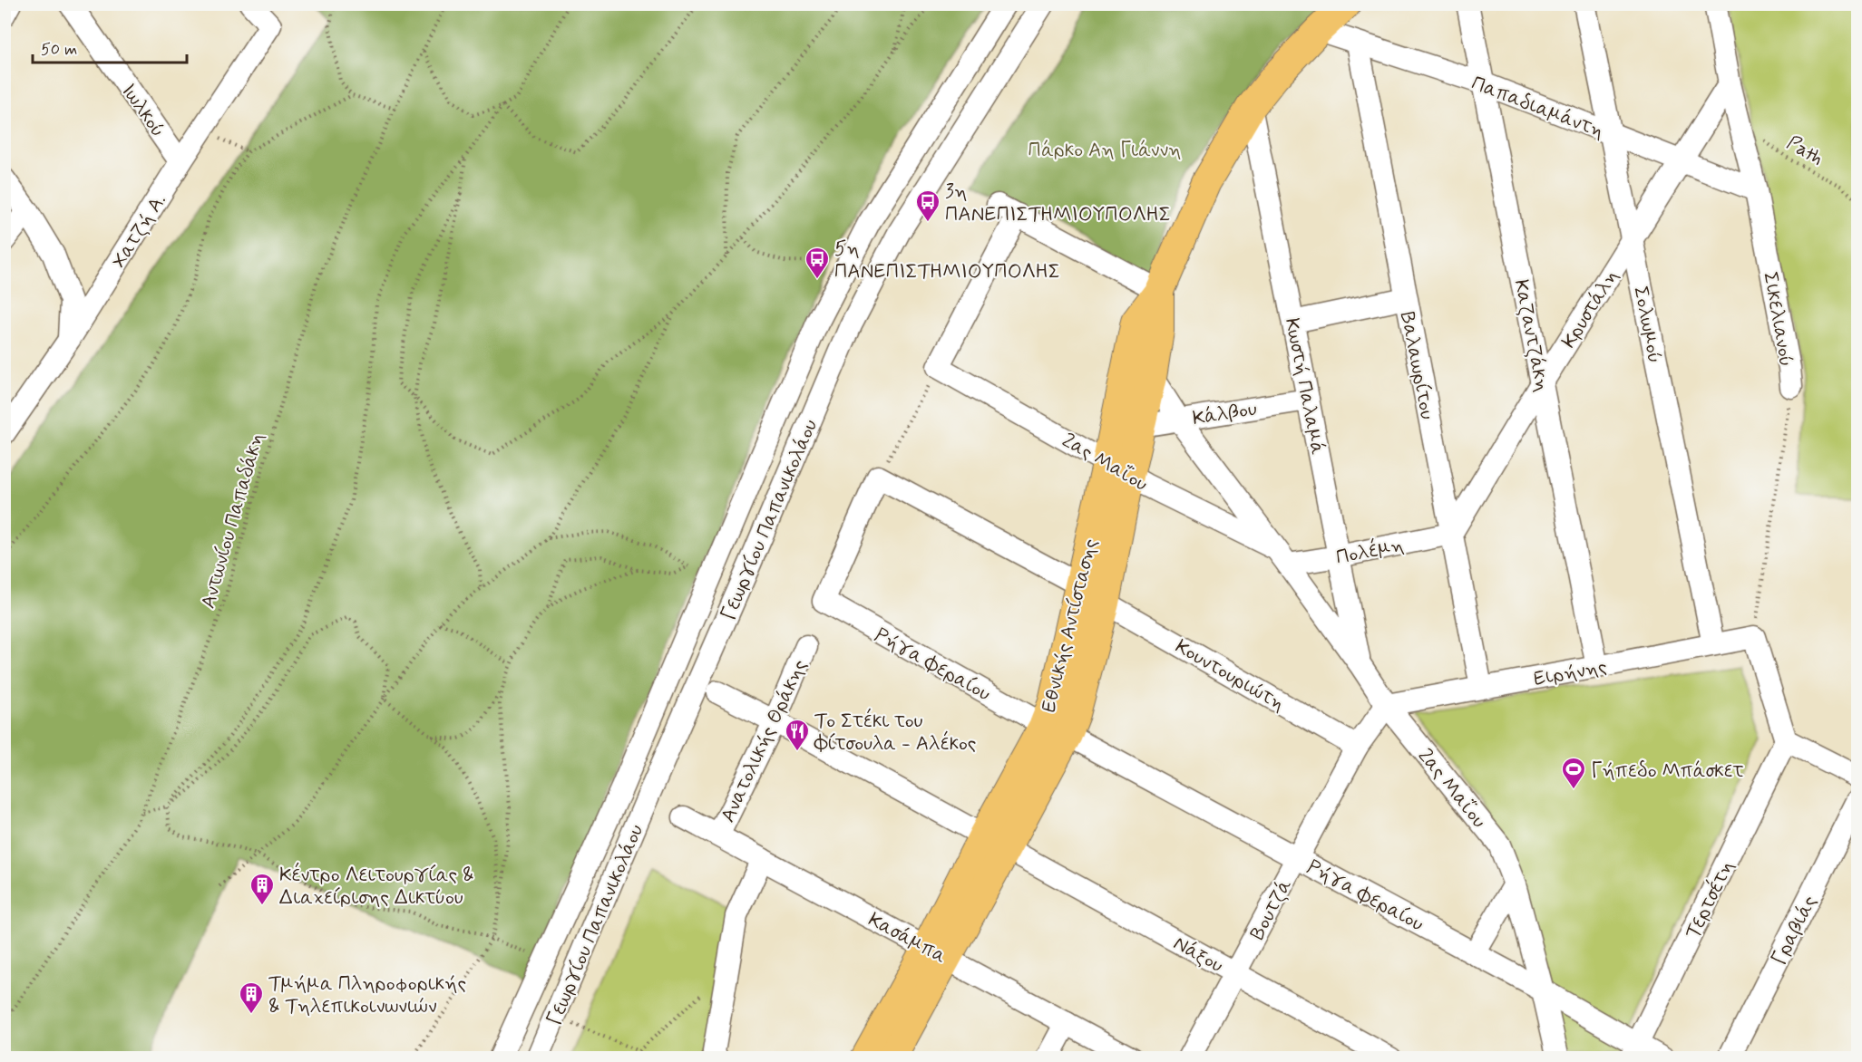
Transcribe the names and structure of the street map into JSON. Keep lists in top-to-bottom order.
{
  "streets": {
    "main road": ["Εθνικής Αντίστασης"],
    "street": [
      "Παπαδιαμάντη",
      "Ιωλκού",
      "Χατζή Α.",
      "Κρυστάλη",
      "Σικελιανού",
      "Σολωμού",
      "Καζαντζάκη",
      "Βαλαωρίτου",
      "Κωστή Παλαμά",
      "Κάλβου",
      "2ας Μαΐου",
      "Γεωργίου Παπανικολάου",
      "Πολέμη",
      "Ρήγα Φεραίου",
      "Ειρήνης",
      "Κουντουριώτη",
      "Ανατολικής Θράκης",
      "Τερτσέτη",
      "Βουτζά",
      "Γραβιάς",
      "Κασάμπα",
      "Νάξου"
    ],
    "path": ["Path", "Αντωνίου Παπαδάκη"]
  },
  "crossings": [
    ["Παπαδιαμάντη", "Κρυστάλη"],
    ["Παπαδιαμάντη", "Σικελιανού"],
    ["Παπαδιαμάντη", "Σολωμού"],
    ["Παπαδιαμάντη", "Καζαντζάκη"],
    ["Παπαδιαμάντη", "Βαλαωρίτου"],
    ["Παπαδιαμάντη", "Εθνικής Αντίστασης"],
    ["Ιωλκού", "Χατζή Α."],
    ["Path", "Σικελιανού"],
    ["Κρυστάλη", "Σικελιανού"],
    ["Κρυστάλη", "Σολωμού"],
    ["Κρυστάλη", "Καζαντζάκη"],
    ["Κρυστάλη", "Βαλαωρίτου"],
    ["Κρυστάλη", "Πολέμη"],
    ["Σικελιανού", "Ειρήνης"],
    ["Σολωμού", "Ειρήνης"],
    ["Καζαντζάκη", "Ειρήνης"],
    ["Βαλαωρίτου", "Πολέμη"],
    ["Βαλαωρίτου", "Ειρήνης"],
    ["Κωστή Παλαμά", "Κάλβου"],
    ["Κωστή Παλαμά", "2ας Μαΐου"],
    ["Κωστή Παλαμά", "Πολέμη"],
    ["Κωστή Παλαμά", "Εθνικής Αντίστασης"],
    ["Κάλβου", "2ας Μαΐου"],
    ["Κάλβου", "Εθνικής Αντίστασης"],
    ["2ας Μαΐου", "Πολέμη"],
    ["2ας Μαΐου", "Εθνικής Αντίστασης"],
    ["2ας Μαΐου", "Ρήγα Φεραίου"],
    ["2ας Μαΐου", "Ειρήνης"],
    ["2ας Μαΐου", "Βουτζά"],
    ["Εθνικής Αντίστασης", "Ρήγα Φεραίου"],
    ["Εθνικής Αντίστασης", "Κουντουριώτη"],
    ["Εθνικής Αντίστασης", "Κασάμπα"],
    ["Εθνικής Αντίστασης", "Νάξου"],
    ["Ρήγα Φεραίου", "Τερτσέτη"],
    ["Ρήγα Φεραίου", "Βουτζά"],
    ["Ειρήνης", "Βουτζά"],
    ["Κουντουριώτη", "Βουτζά"],
    ["Ανατολικής Θράκης", "Κασάμπα"],
    ["Ανατολικής Θράκης", "Νάξου"],
    ["Βουτζά", "Νάξου"]
  ],
  "parks": ["Πάρκο Αη Γιάννη"],
  "places": {
    "bus stop": ["3η ΠΑΝΕΠΙΣΤΗΜΙΟΥΠΟΛΗΣ", "5η ΠΑΝΕΠΙΣΤΗΜΙΟΥΠΟΛΗΣ"],
    "restaurant": ["Το Στέκι του Φίτσουλα - Αλέκος"],
    "sports": ["Γήπεδο Μπάσκετ"],
    "building": ["Κέντρο Λειτουργίας & Διαχείρισης Δικτύου", "Τμήμα Πληροφορικής & Τηλεπικοινωνιών"]
  },
  "scale_bar": "50 m"
}
